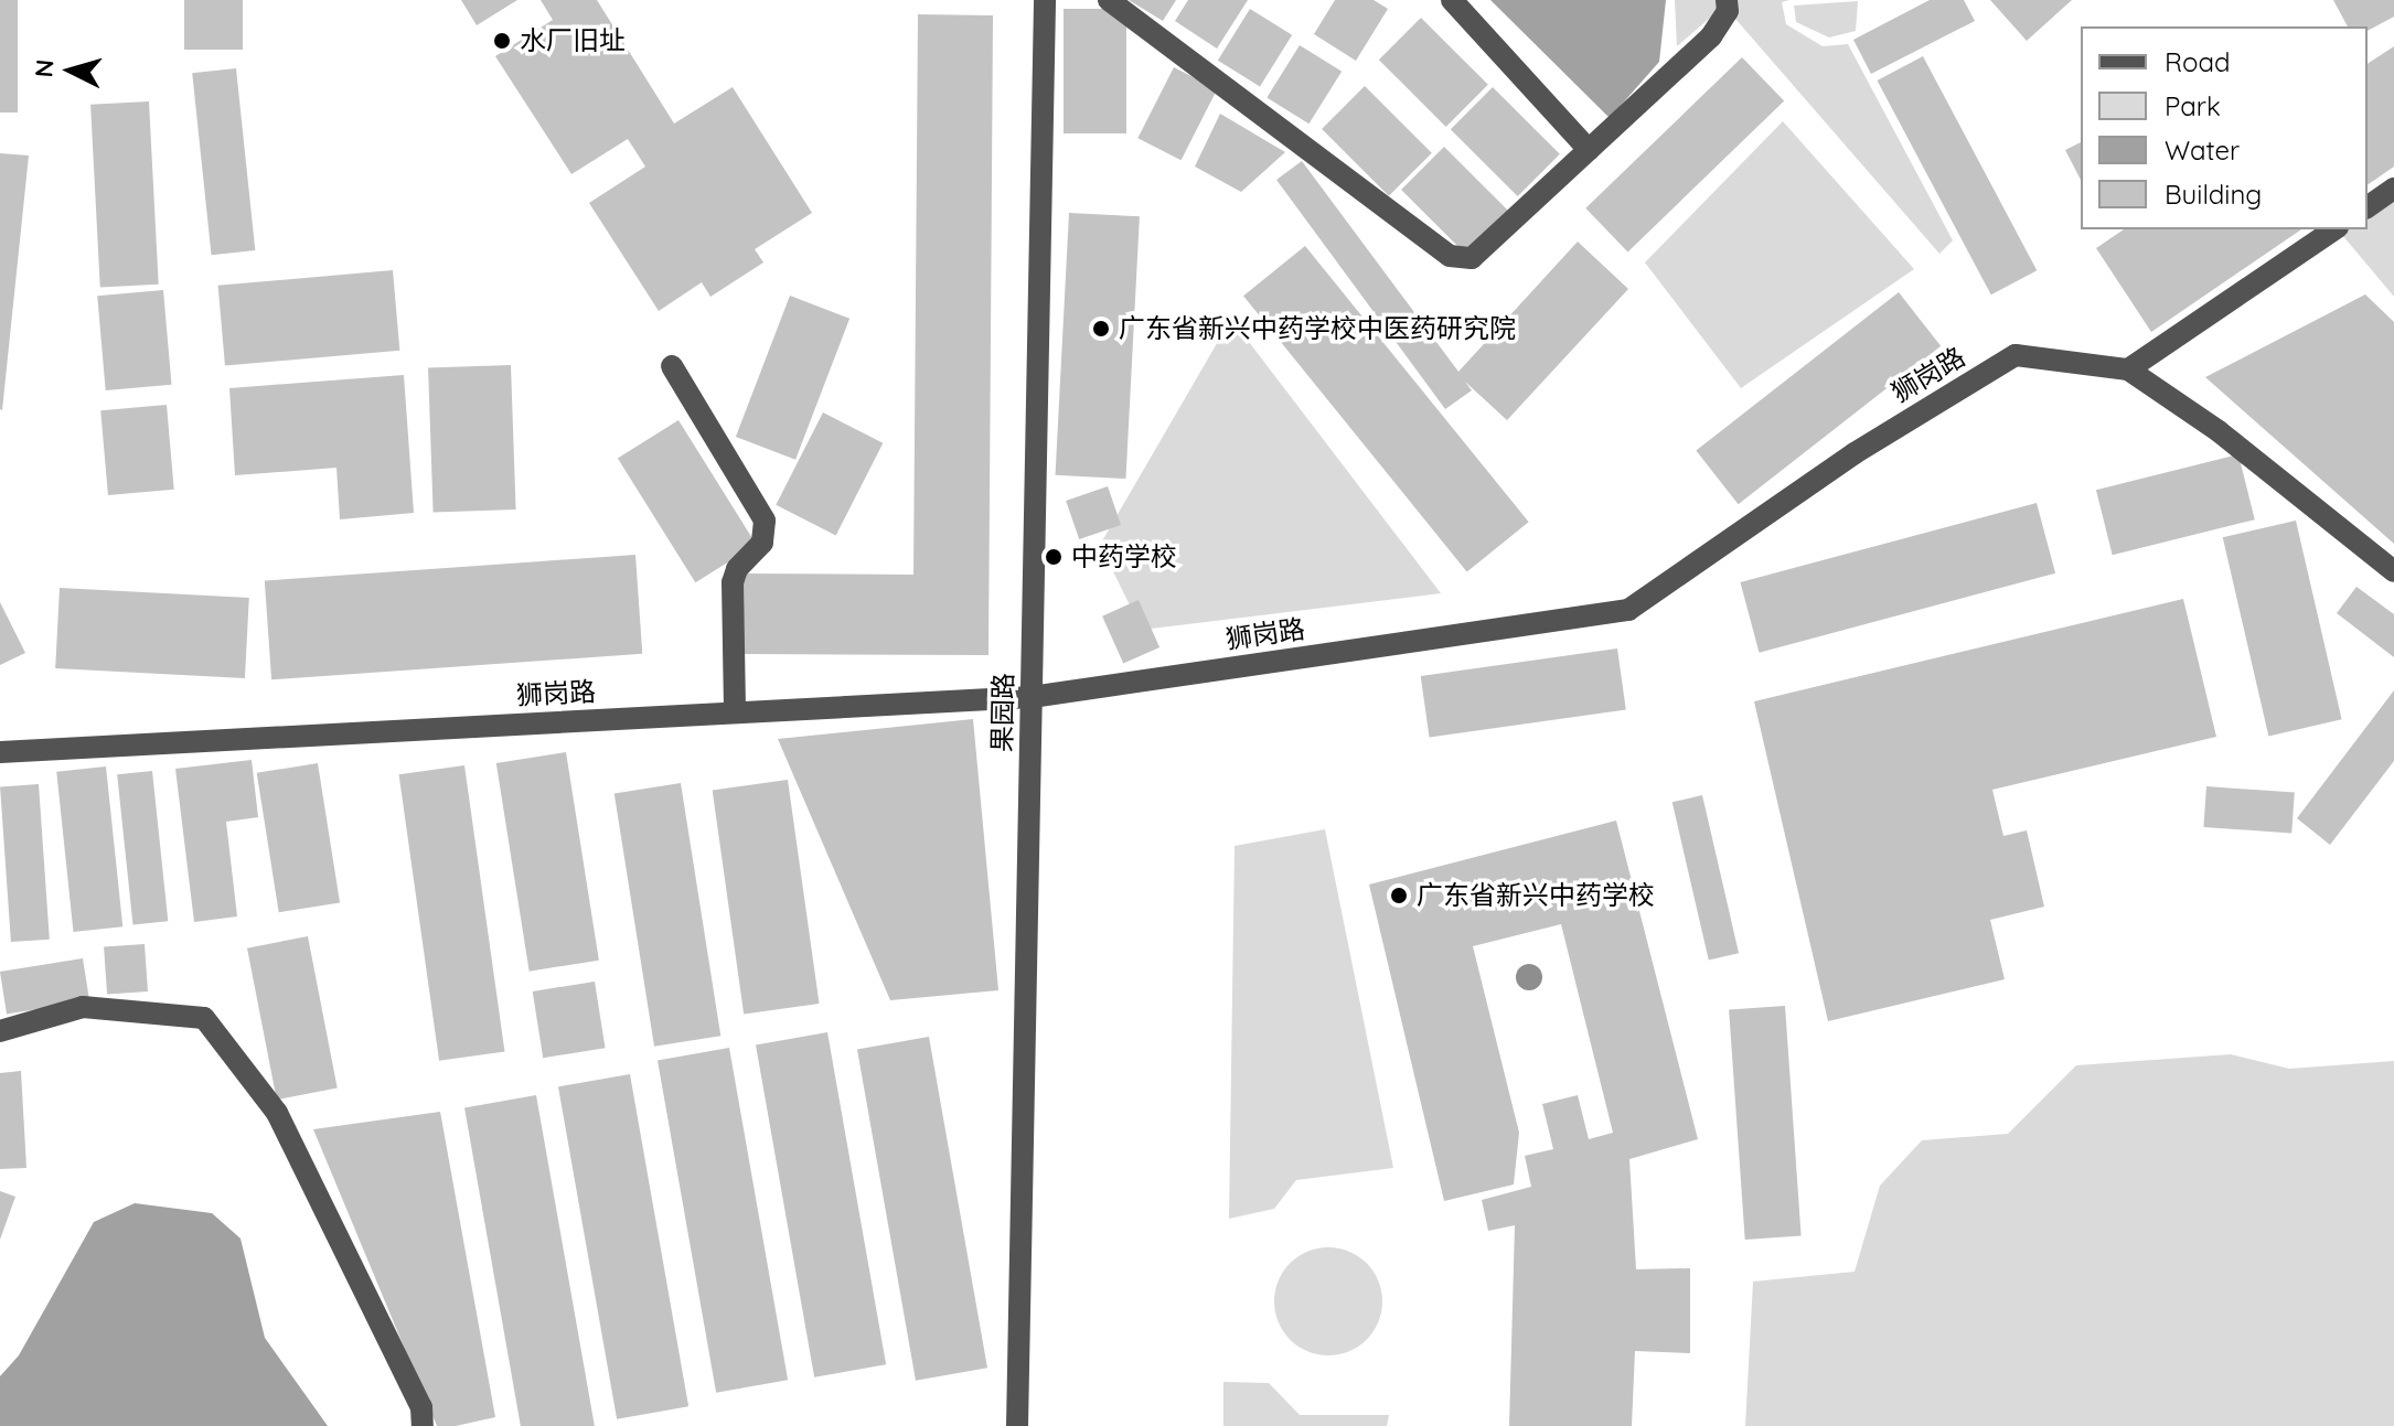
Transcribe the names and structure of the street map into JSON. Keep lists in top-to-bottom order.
{
  "streets": {
    "street": ["狮岗路", "果园路"]
  },
  "crossings": [
    ["狮岗路", "果园路"]
  ],
  "places": [
    "水厂旧址",
    "广东省新兴中药学校中医药研究院",
    "中药学校",
    "广东省新兴中药学校"
  ],
  "legend": [
    "Road",
    "Park",
    "Water",
    "Building"
  ],
  "north": "left"
}
